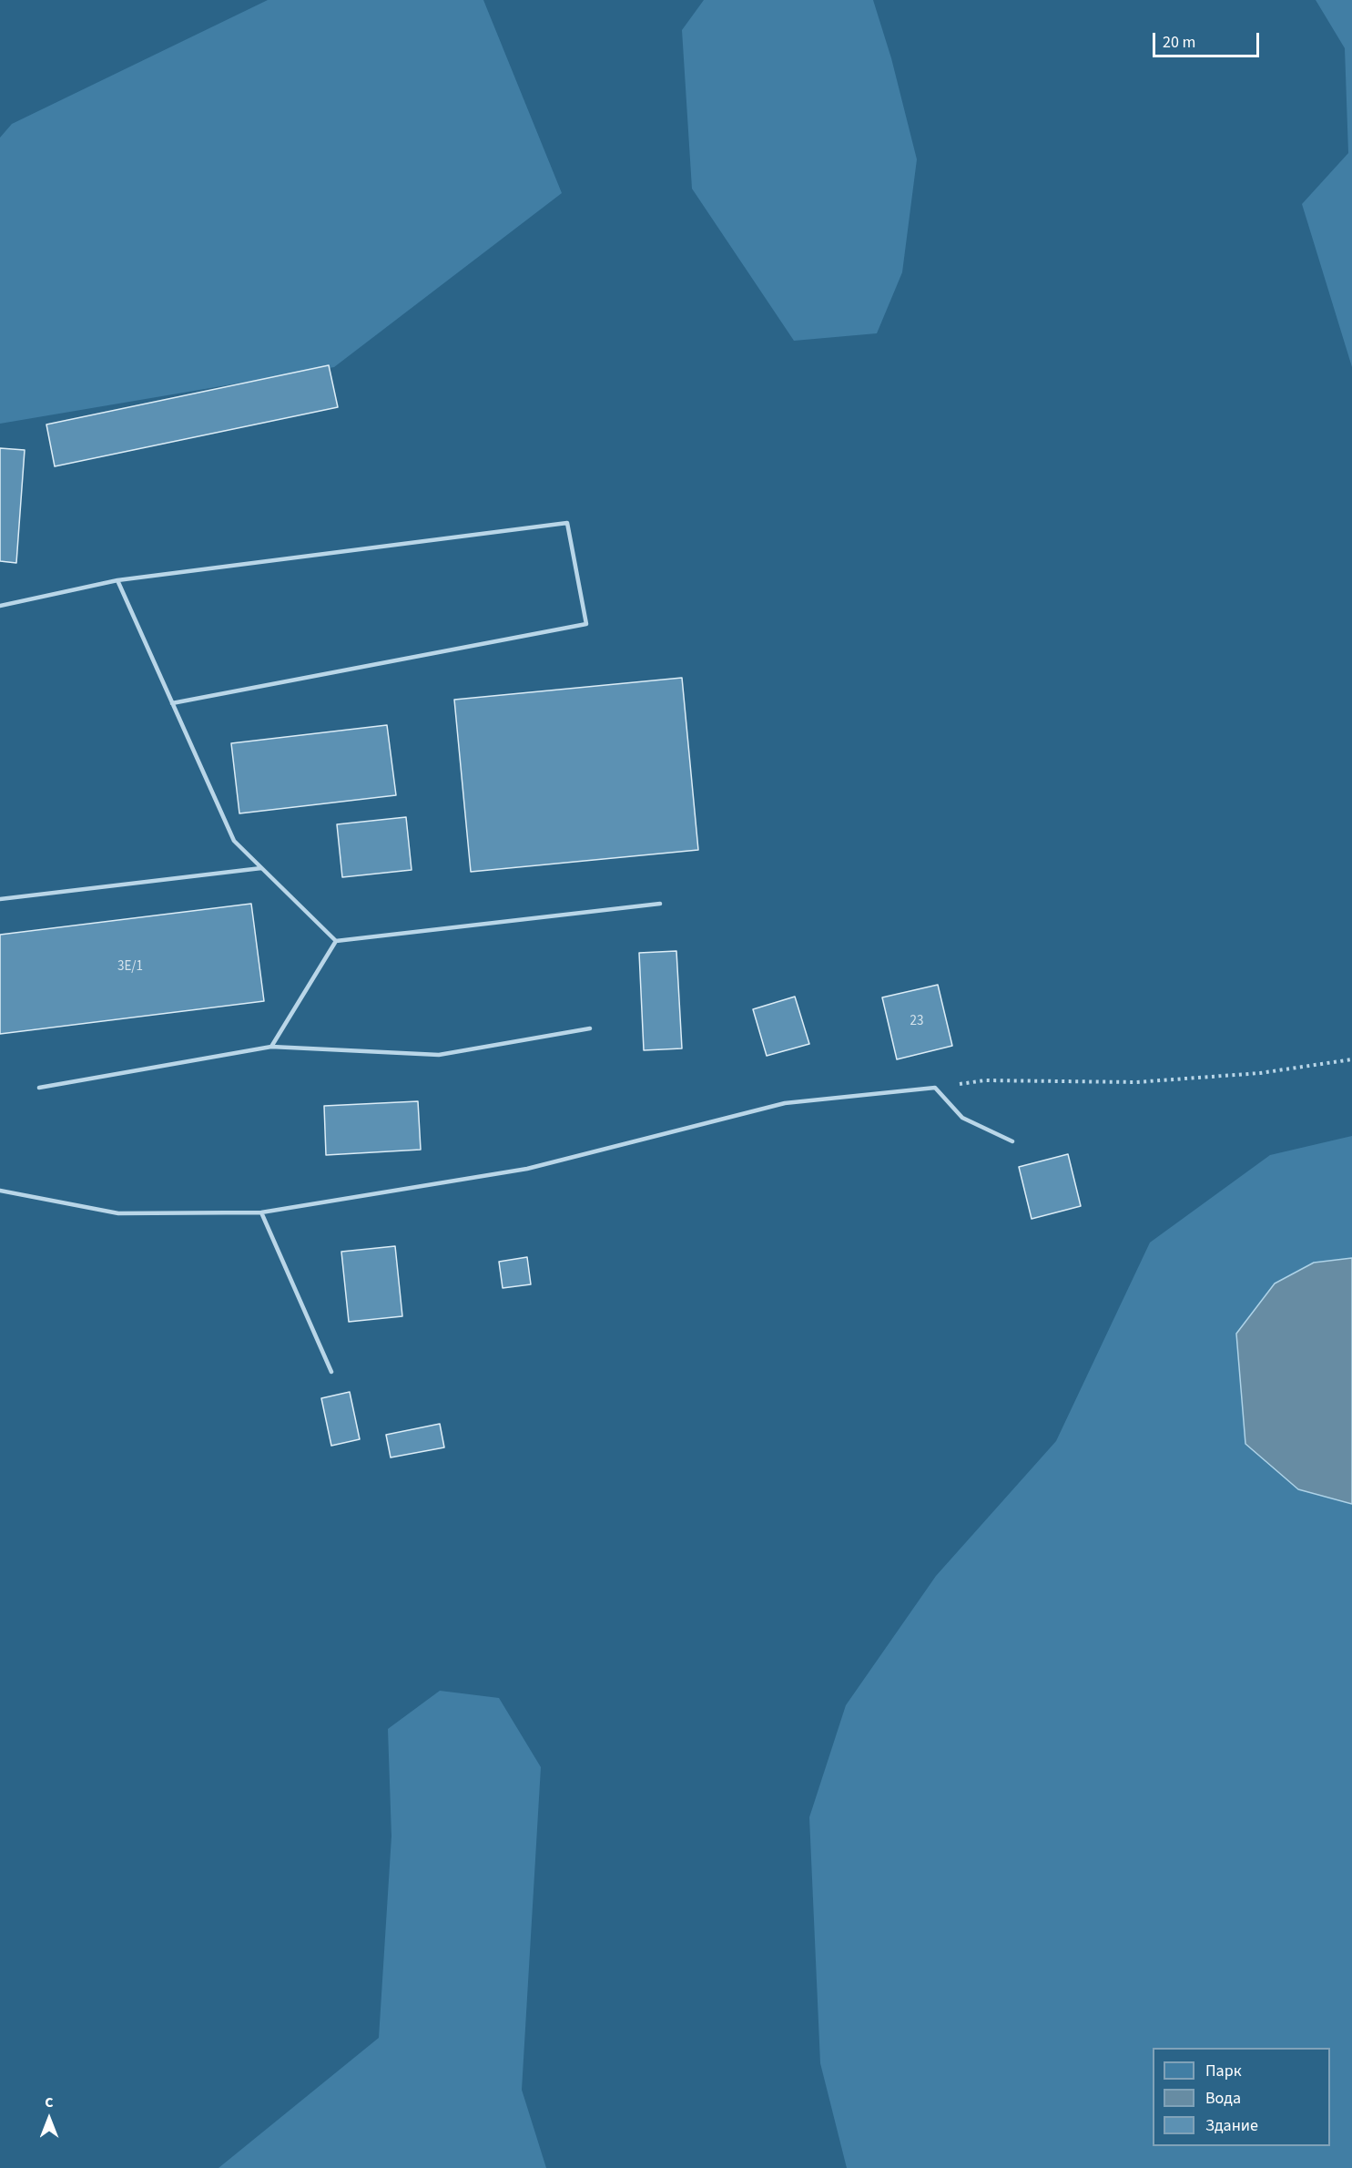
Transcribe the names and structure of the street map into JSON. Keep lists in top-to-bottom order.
{
  "house_numbers": ["3Е/1", "23"],
  "legend": ["Парк", "Вода", "Здание"],
  "scale_bar": "20 m",
  "north": "top"
}
